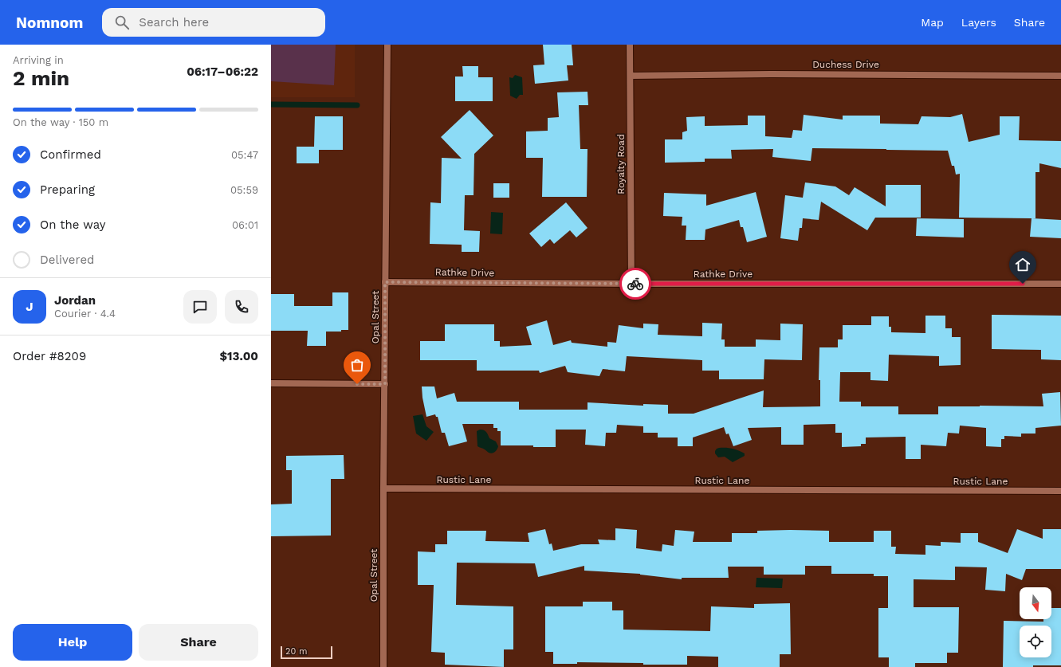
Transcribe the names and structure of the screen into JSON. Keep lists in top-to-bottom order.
{
  "streets": {
    "street": [
      "Duchess Drive",
      "Royalty Road",
      "Rathke Drive",
      "Opal Street",
      "Rustic Lane"
    ]
  },
  "crossings": [
    ["Duchess Drive", "Royalty Road"],
    ["Royalty Road", "Rathke Drive"],
    ["Rathke Drive", "Opal Street"],
    ["Opal Street", "Rustic Lane"]
  ],
  "scale_bar": "20 m",
  "north": "bottom",
  "page": {
    "header": "Nomnom",
    "search": "Search here",
    "nav": ["Map", "Layers", "Share"],
    "heading": ["2 min", "Arriving in", "06:17–06:22"],
    "panel": [
      "Jordan",
      "Courier · 4.4",
      "Order #8209",
      "$13.00"
    ],
    "bar": "On the way · 150 m",
    "list": [
      ["Confirmed", "05:47"],
      ["Preparing", "05:59"],
      ["On the way", "06:01"],
      "Delivered"
    ],
    "round": "J",
    "buttons": ["Help", "Share"],
    "scale": "20 m"
  }
}
